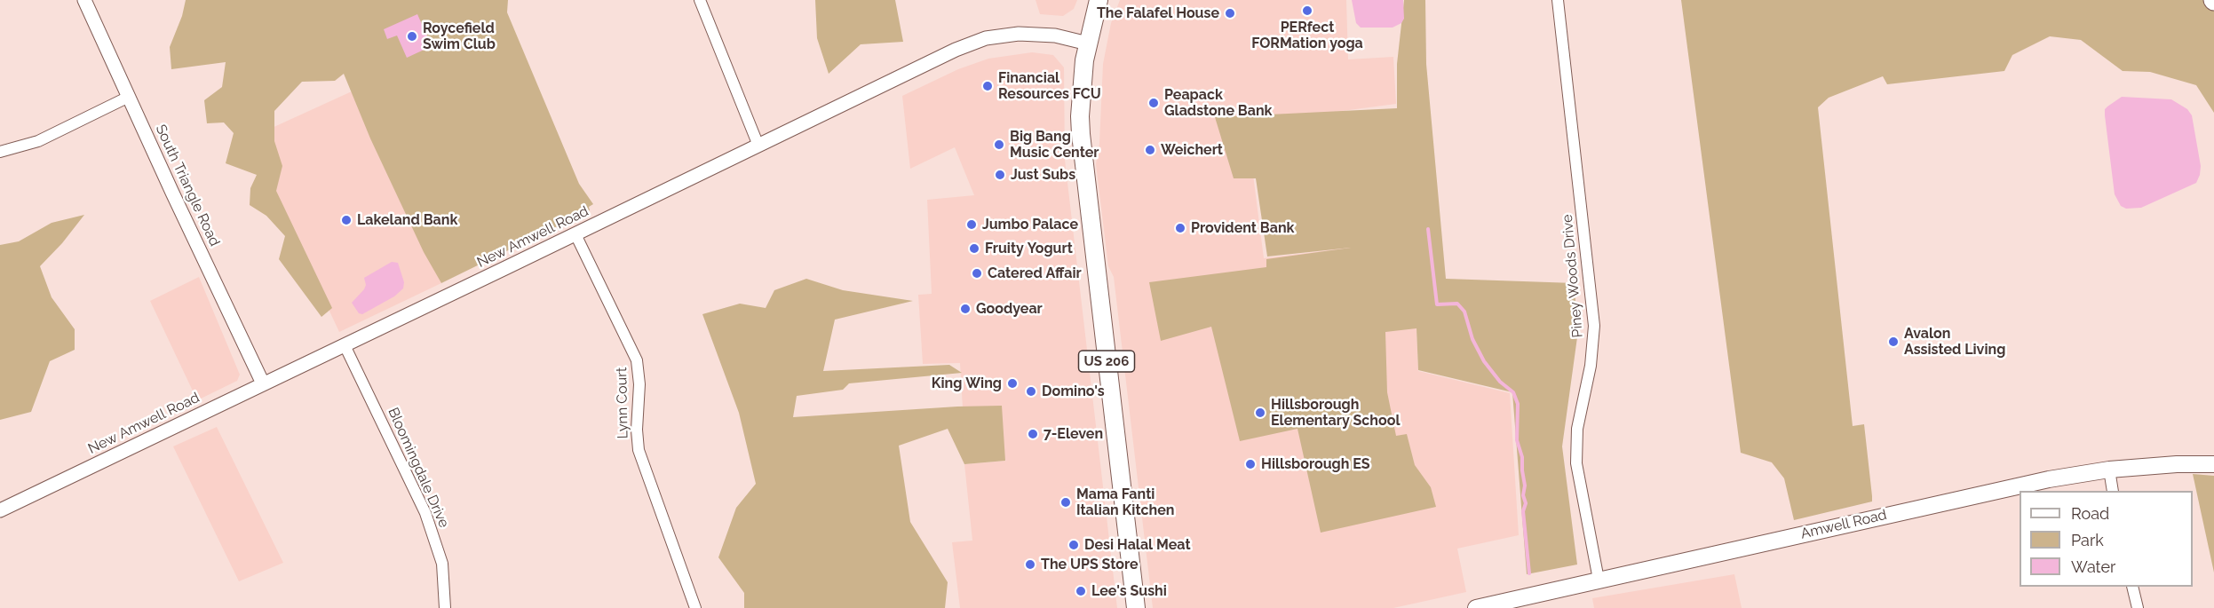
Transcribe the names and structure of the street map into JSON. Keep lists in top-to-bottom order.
{
  "streets": {
    "main road": ["US 206", "Amwell Road"],
    "street": [
      "South Triangle Road",
      "New Amwell Road",
      "Piney Woods Drive",
      "Lynn Court",
      "Bloomingdale Drive"
    ]
  },
  "crossings": [
    ["South Triangle Road", "New Amwell Road"],
    ["New Amwell Road", "US 206"],
    ["New Amwell Road", "Lynn Court"],
    ["New Amwell Road", "Bloomingdale Drive"],
    ["Piney Woods Drive", "Amwell Road"]
  ],
  "places": [
    "PERfect FORMation yoga",
    "The Falafel House",
    "Roycefield Swim Club",
    "Financial Resources FCU",
    "Peapack Gladstone Bank",
    "Big Bang Music Center",
    "Weichert",
    "Just Subs",
    "Lakeland Bank",
    "Jumbo Palace",
    "Provident Bank",
    "Fruity Yogurt",
    "Catered Affair",
    "Goodyear",
    "Avalon Assisted Living",
    "King Wing",
    "Domino's",
    "Hillsborough Elementary School",
    "7-Eleven",
    "Hillsborough ES",
    "Mama Fanti Italian Kitchen",
    "Desi Halal Meat",
    "The UPS Store",
    "Lee's Sushi"
  ],
  "legend": ["Road", "Park", "Water"]
}
